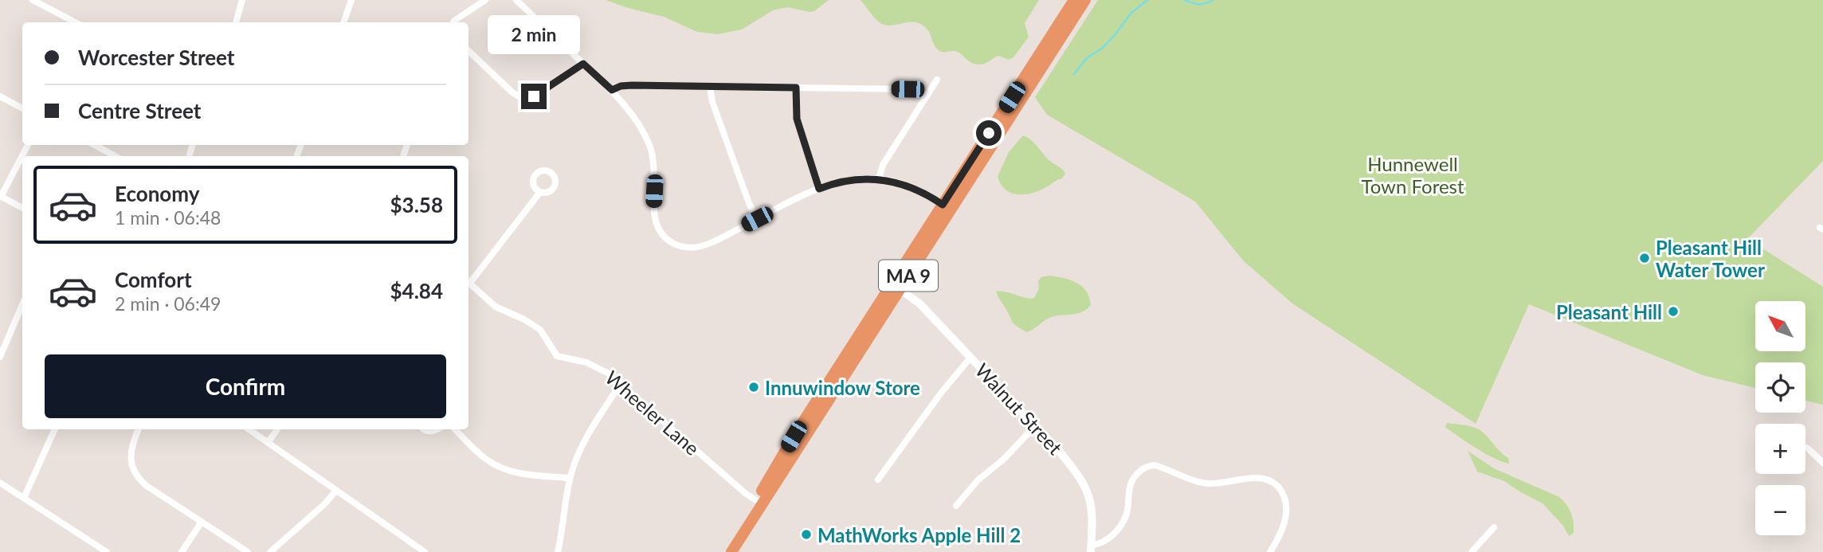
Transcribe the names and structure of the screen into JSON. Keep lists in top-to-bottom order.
{
  "streets": {
    "highway": ["MA 9"],
    "street": ["Walnut Street", "Wheeler Lane"]
  },
  "crossings": [
    ["MA 9", "Walnut Street"],
    ["MA 9", "Wheeler Lane"]
  ],
  "parks": ["Hunnewell Town Forest"],
  "places": [
    "Pleasant Hill Water Tower",
    "Pleasant Hill",
    "Innuwindow Store",
    "MathWorks Apple Hill 2"
  ],
  "north": "top left",
  "page": {
    "bubble": "2 min",
    "banner": ["Worcester Street", "Centre Street"],
    "list": [
      {
        "name": "Economy",
        "note": "1 min · 06:48",
        "value": "$3.58"
      },
      {
        "name": "Comfort",
        "note": "2 min · 06:49",
        "value": "$4.84"
      }
    ],
    "map_buttons": ["+", "−"],
    "buttons": "Confirm"
  }
}
